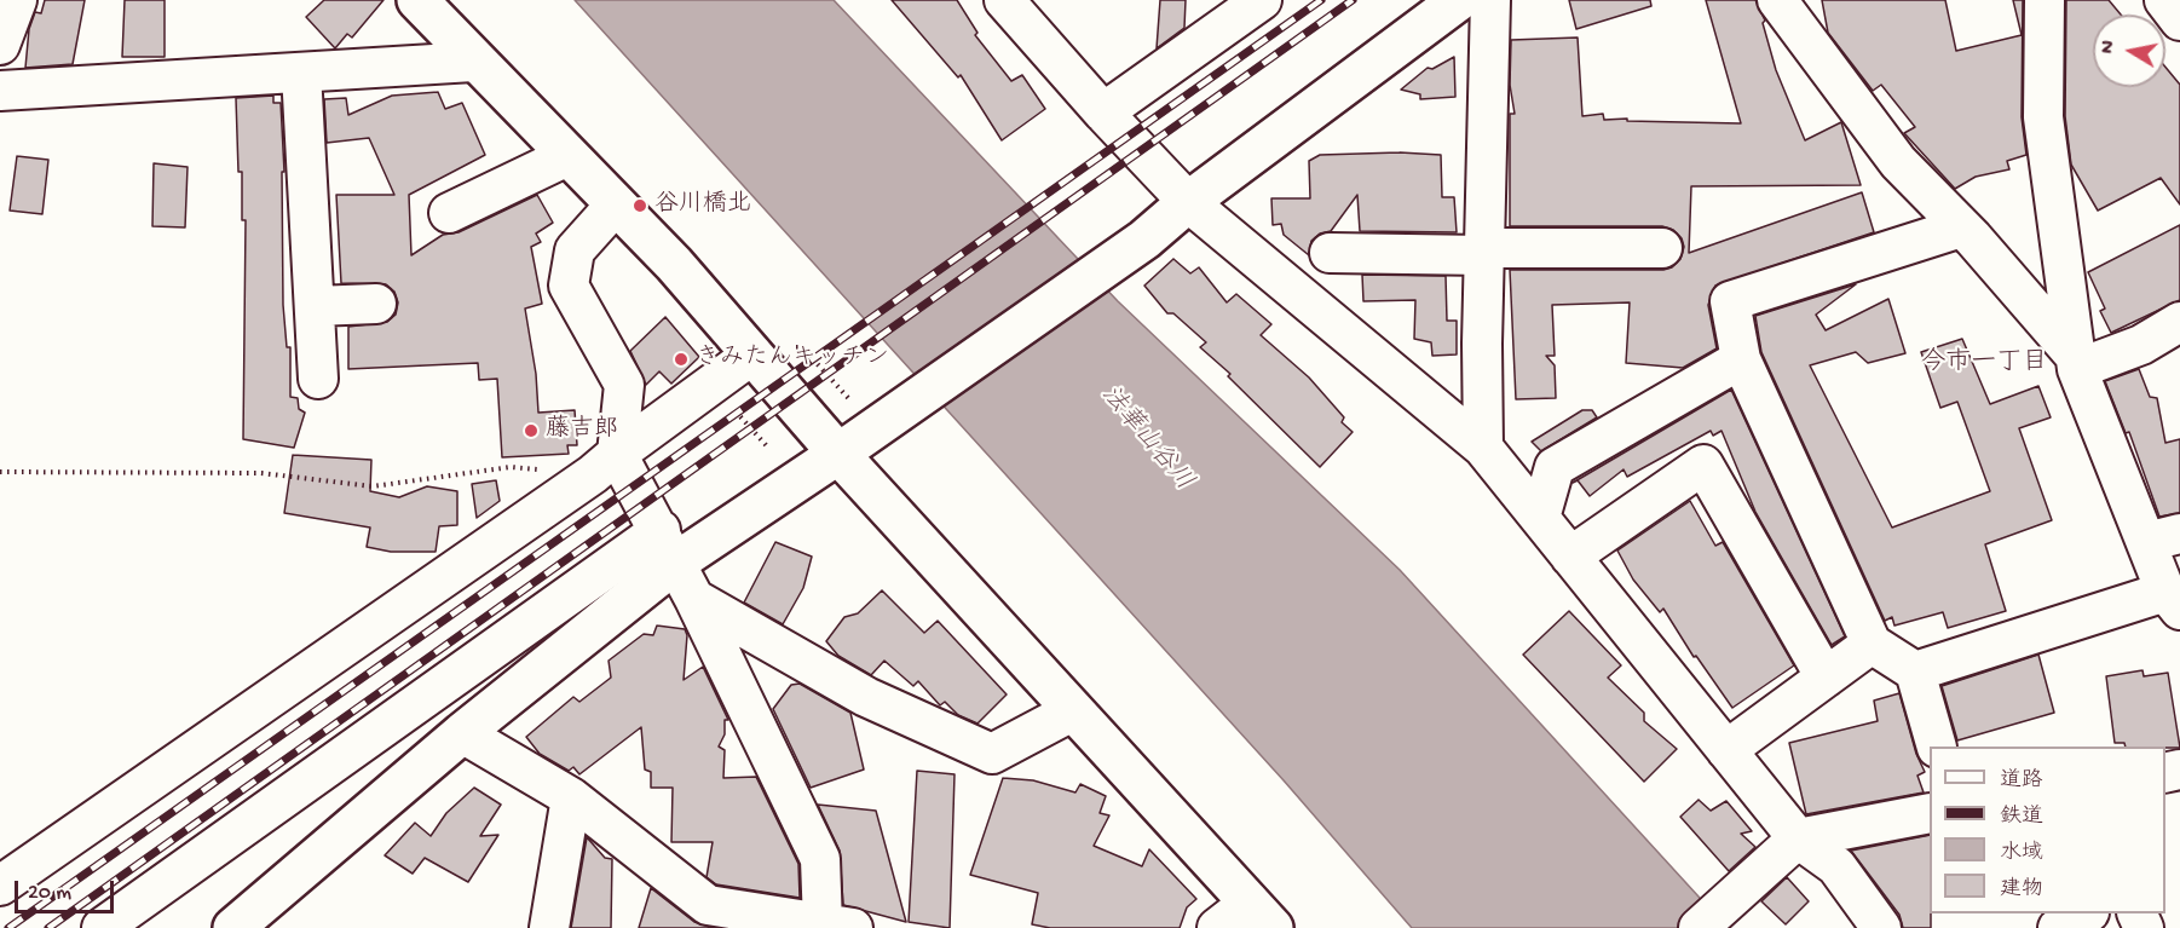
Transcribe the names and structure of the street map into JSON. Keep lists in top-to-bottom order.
{
  "districts": ["今市一丁目"],
  "water": ["法華山谷川"],
  "places": ["谷川橋北", "きみたんキッチン", "藤吉郎"],
  "legend": [
    "道路",
    "鉄道",
    "水域",
    "建物"
  ],
  "scale_bar": "20 m",
  "north": "left"
}
